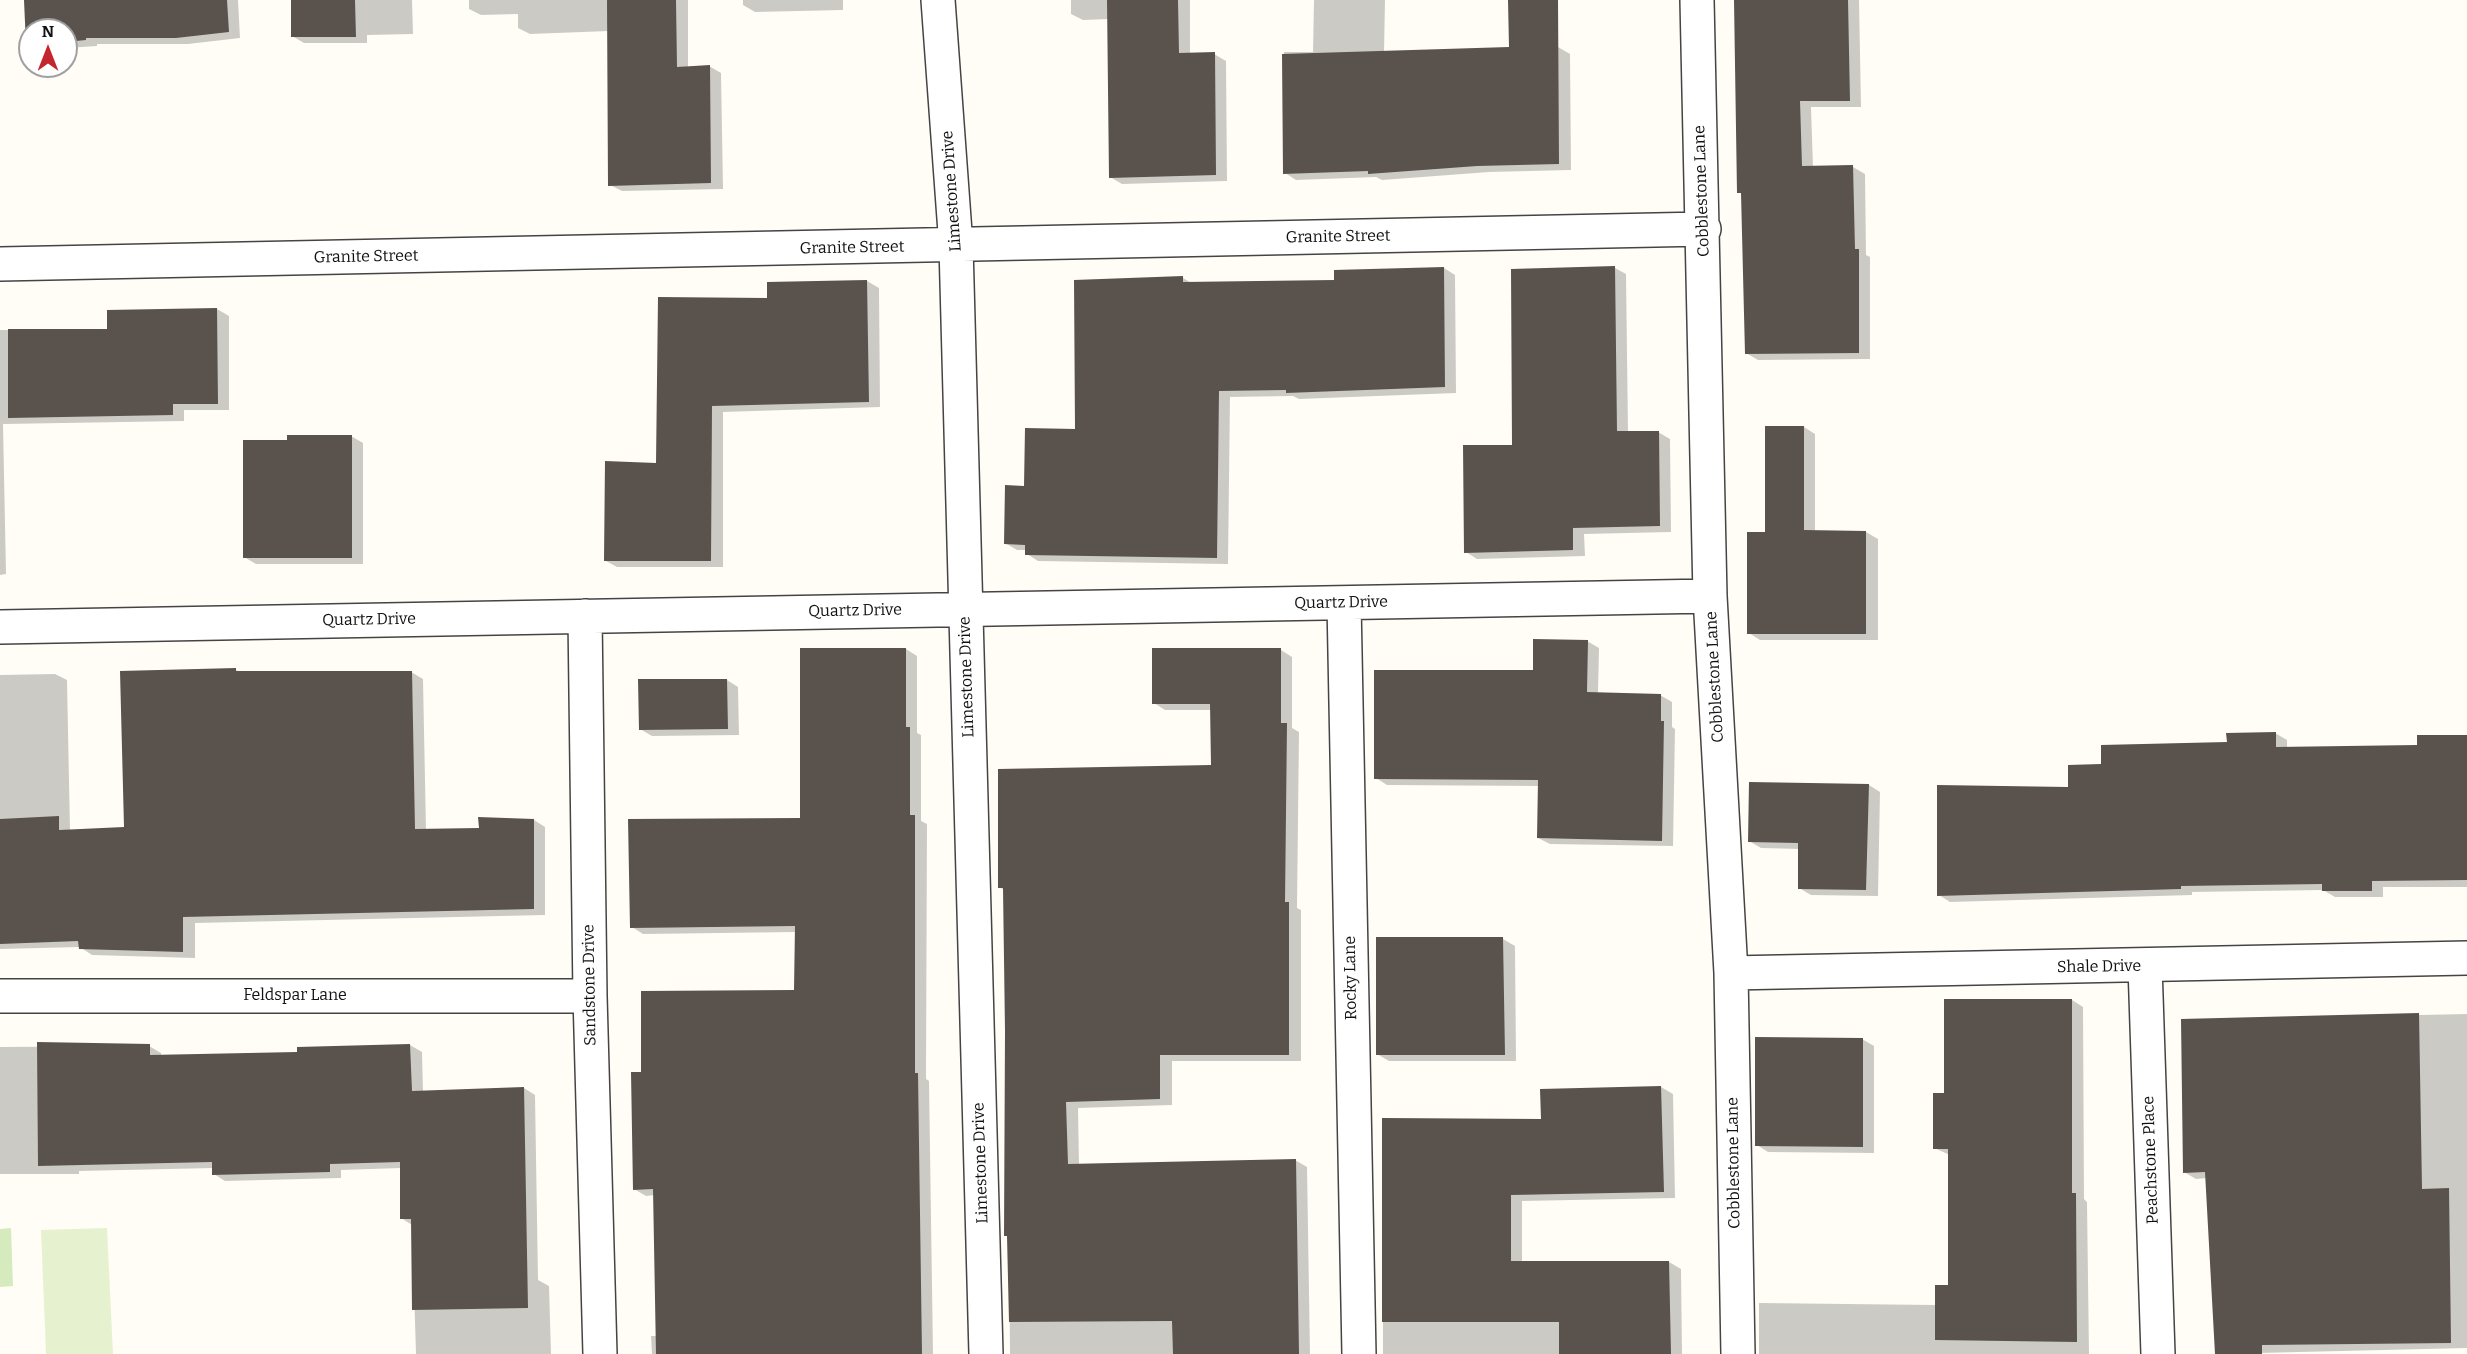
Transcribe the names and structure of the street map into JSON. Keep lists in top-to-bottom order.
{
  "streets": {
    "street": [
      "Limestone Drive",
      "Cobblestone Lane",
      "Granite Street",
      "Quartz Drive",
      "Shale Drive",
      "Rocky Lane",
      "Sandstone Drive",
      "Feldspar Lane",
      "Peachstone Place"
    ]
  },
  "crossings": [
    ["Limestone Drive", "Granite Street"],
    ["Limestone Drive", "Quartz Drive"],
    ["Cobblestone Lane", "Granite Street"],
    ["Cobblestone Lane", "Quartz Drive"],
    ["Cobblestone Lane", "Shale Drive"],
    ["Quartz Drive", "Rocky Lane"],
    ["Quartz Drive", "Sandstone Drive"],
    ["Shale Drive", "Peachstone Place"],
    ["Sandstone Drive", "Feldspar Lane"]
  ],
  "north": "top"
}
